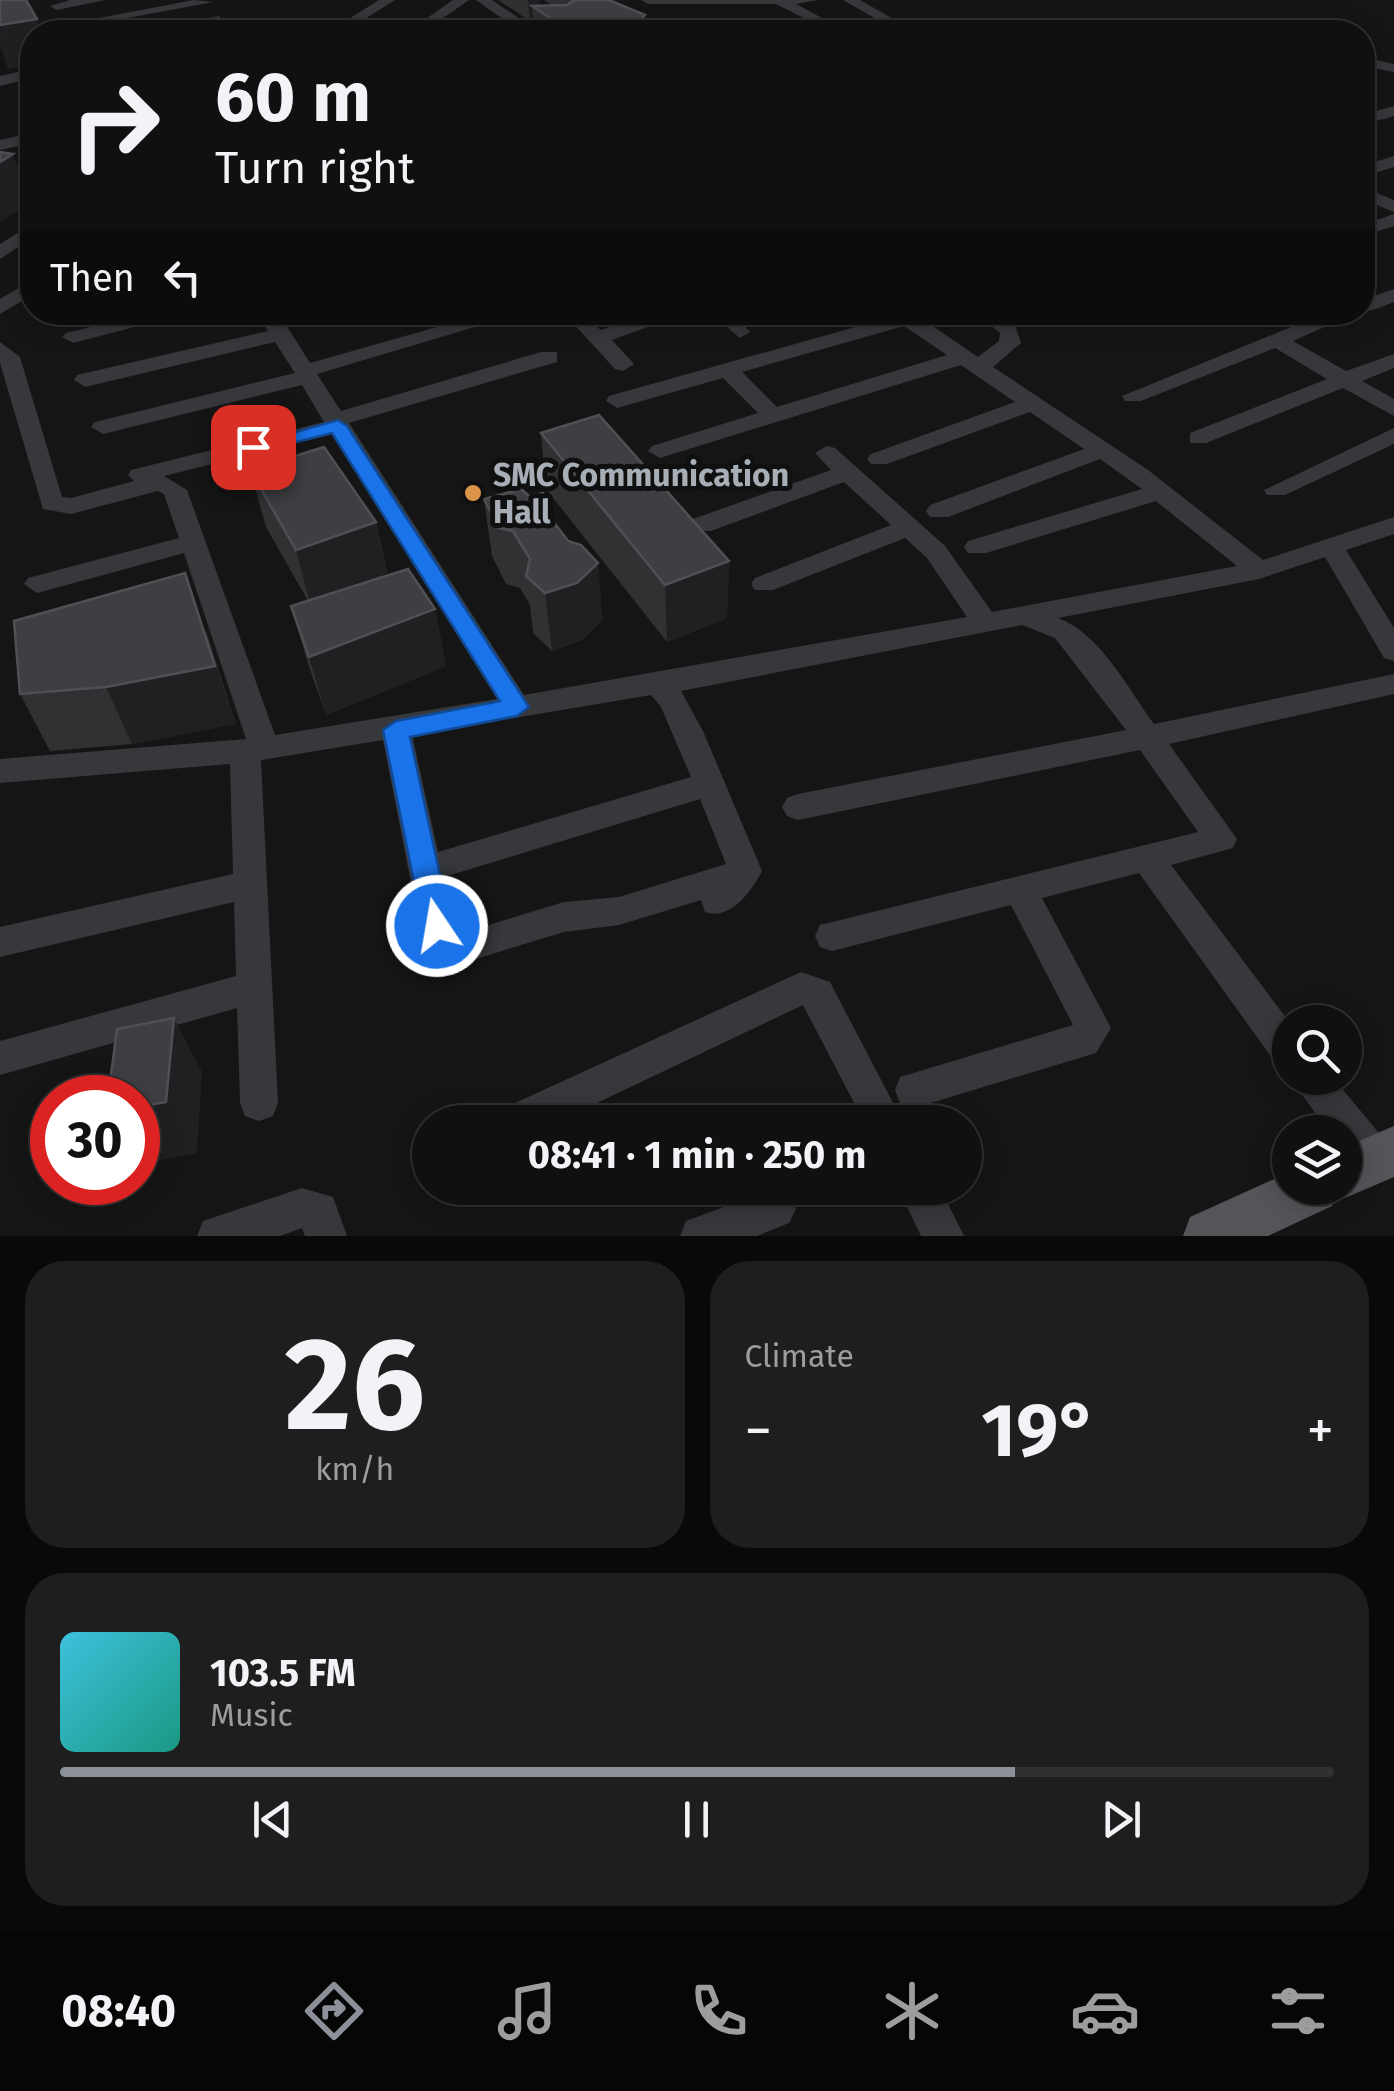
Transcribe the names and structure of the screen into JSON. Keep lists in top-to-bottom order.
{
  "places": ["SMC Communication Hall"],
  "page": {
    "turn": ["60 m", "Turn right"],
    "then": "Then",
    "limit": "30",
    "trip": "08:41 · 1 min · 250 m",
    "tile": [
      ["26", "km/h"],
      "Climate"
    ],
    "heat": ["−", "19°", "+"],
    "song": ["103.5 FM", "Music"],
    "tabs": "08:40"
  }
}
